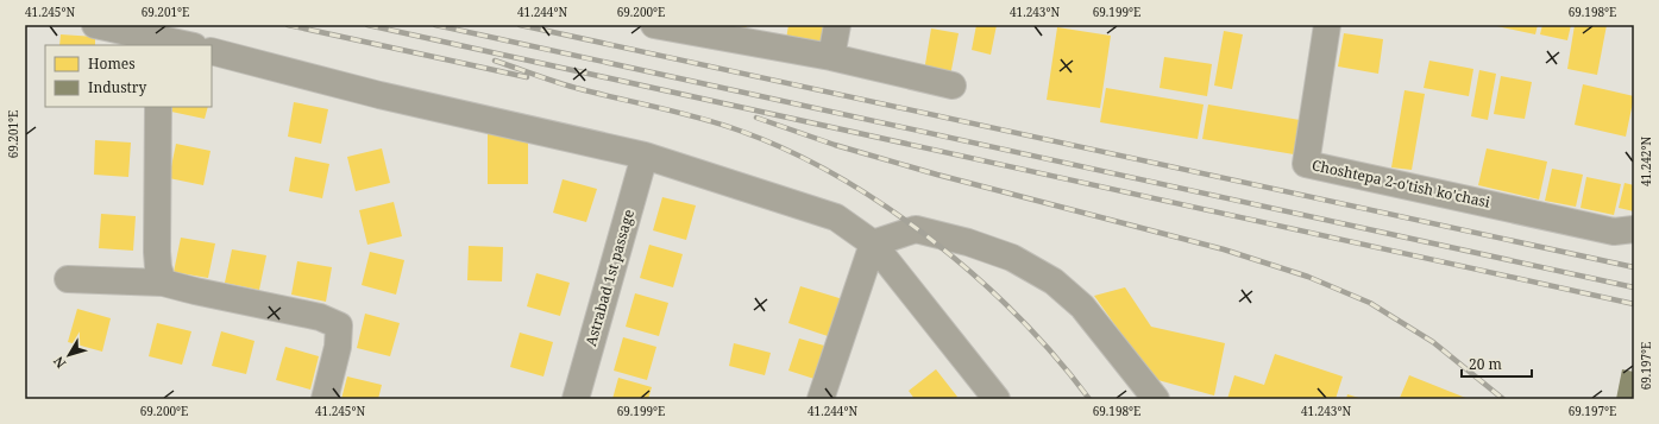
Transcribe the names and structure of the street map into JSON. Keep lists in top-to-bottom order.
{
  "streets": {
    "street": ["Choshtepa 2-o'tish ko'chasi", "Astrabad 1st passage"]
  },
  "legend": ["Homes", "Industry"],
  "scale_bar": "20 m",
  "north": "bottom left",
  "coordinates": [
    "41.245°N",
    "69.201°E",
    "41.244°N",
    "69.200°E",
    "41.243°N",
    "69.199°E",
    "69.198°E",
    "41.242°N",
    "69.197°E"
  ]
}
